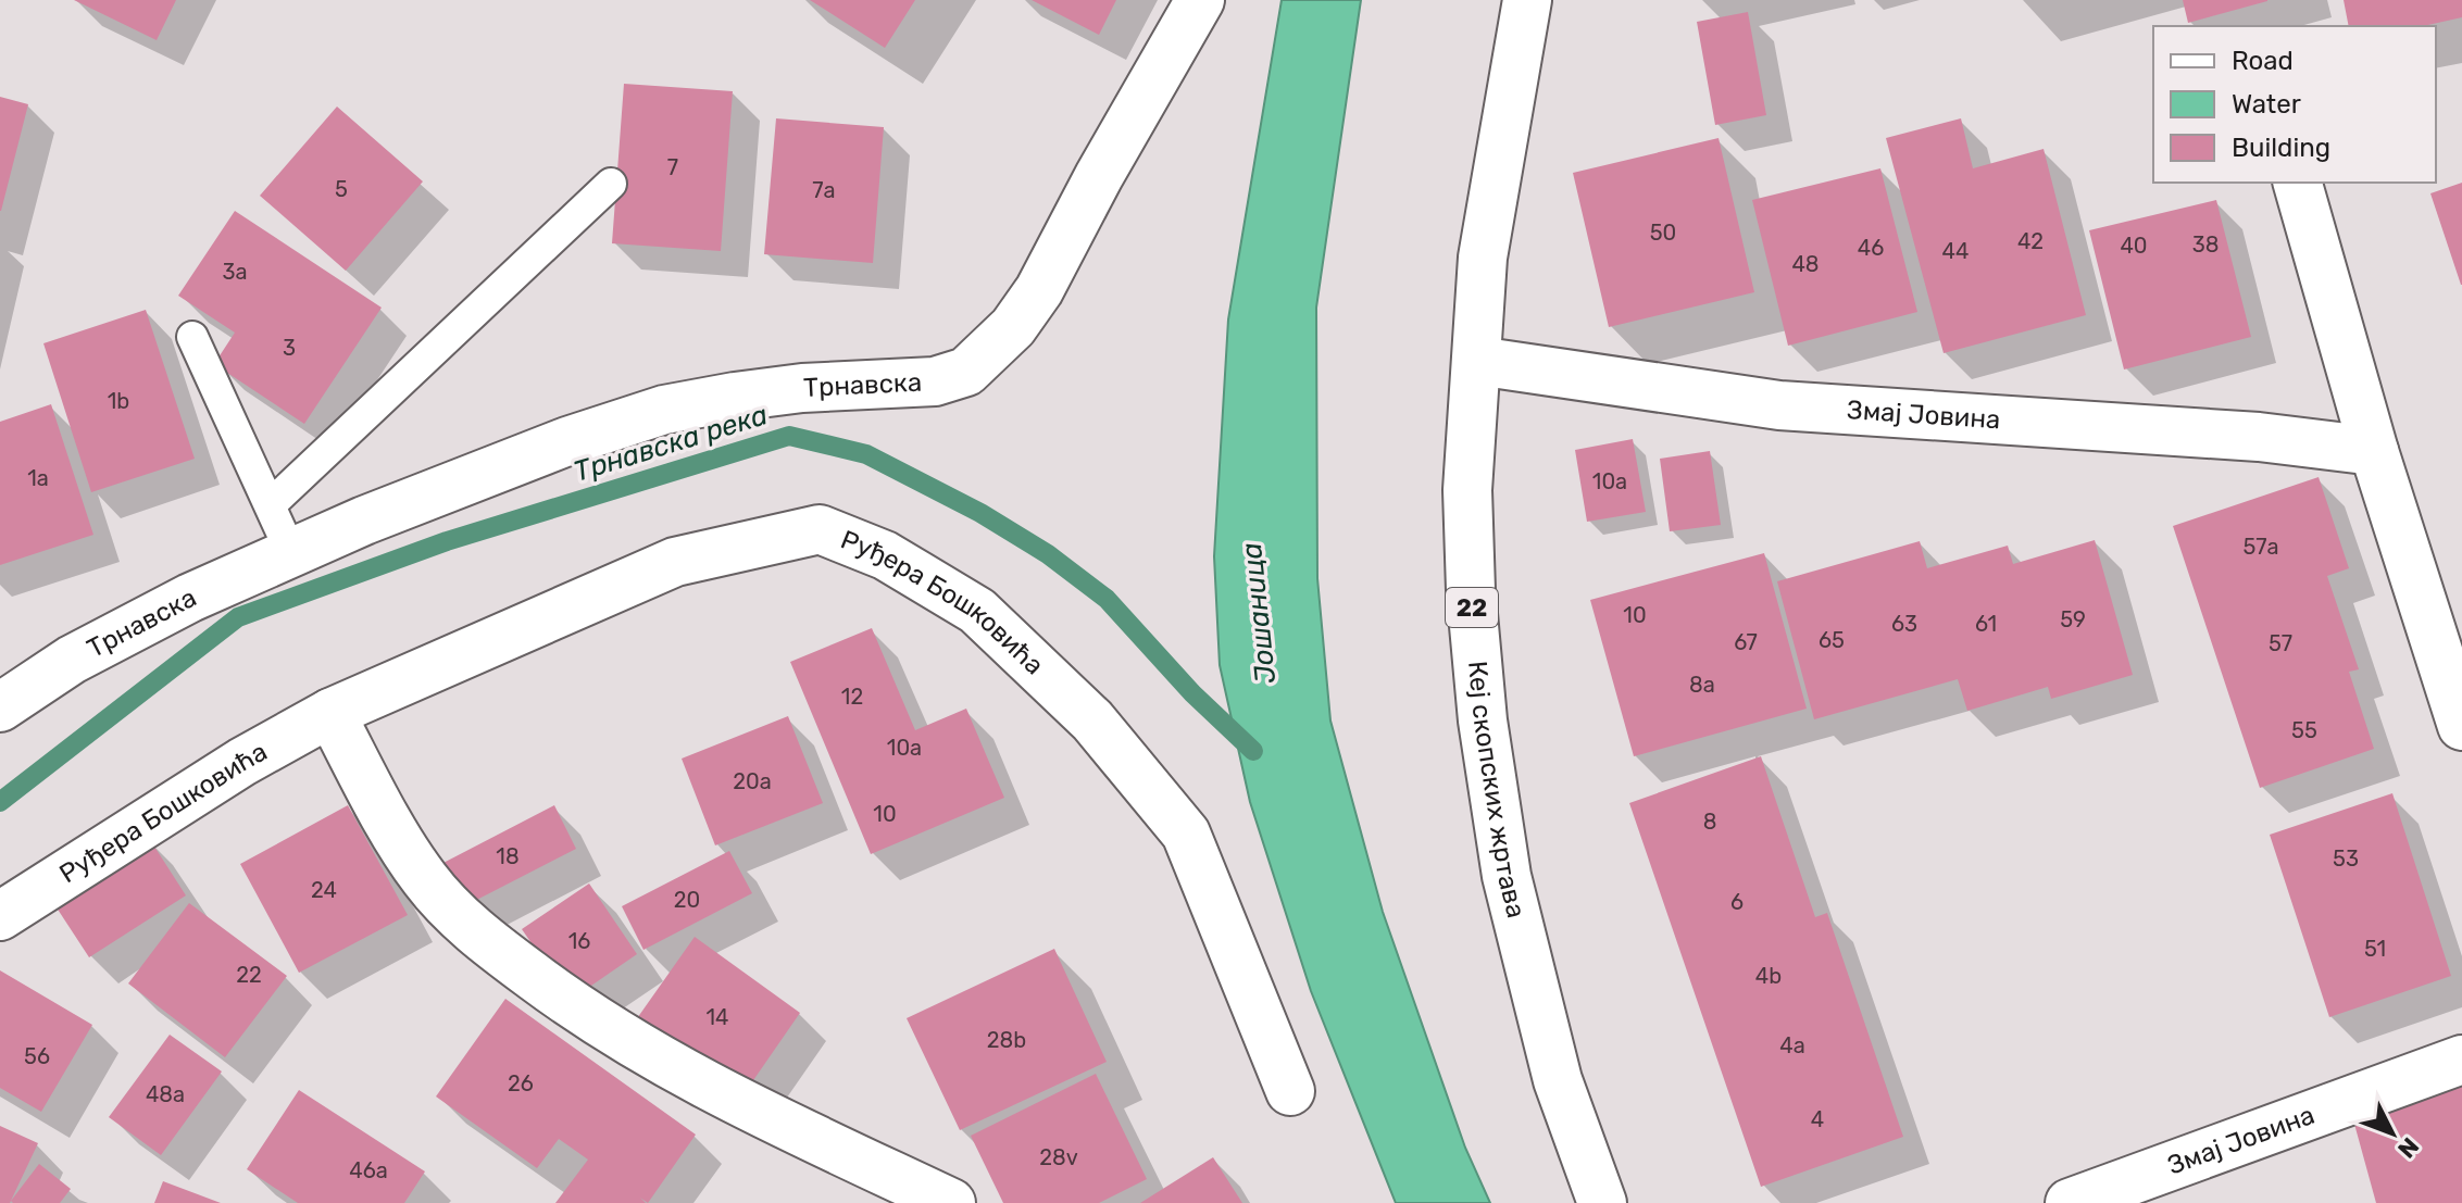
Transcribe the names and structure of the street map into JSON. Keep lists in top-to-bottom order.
{
  "streets": {
    "street": [
      "Трнавска",
      "Змај Јовина",
      "Руђера Бошковића",
      "22",
      "Кеј скопских жртава"
    ]
  },
  "crossings": [
    ["Змај Јовина", "Кеј скопских жртава"]
  ],
  "water": ["Трнавска река", "Јошаница"],
  "house_numbers": [
    "7",
    "5",
    "7a",
    "50",
    "42",
    "38",
    "40",
    "46",
    "44",
    "48",
    "3a",
    "3",
    "1b",
    "1a",
    "10a",
    "57a",
    "10",
    "59",
    "63",
    "61",
    "65",
    "67",
    "57",
    "8a",
    "12",
    "55",
    "10a",
    "20a",
    "10",
    "8",
    "18",
    "53",
    "24",
    "20",
    "6",
    "16",
    "51",
    "22",
    "4b",
    "14",
    "28b",
    "4a",
    "56",
    "26",
    "48a",
    "4",
    "28v",
    "46a"
  ],
  "legend": ["Road", "Water", "Building"],
  "north": "bottom right"
}
